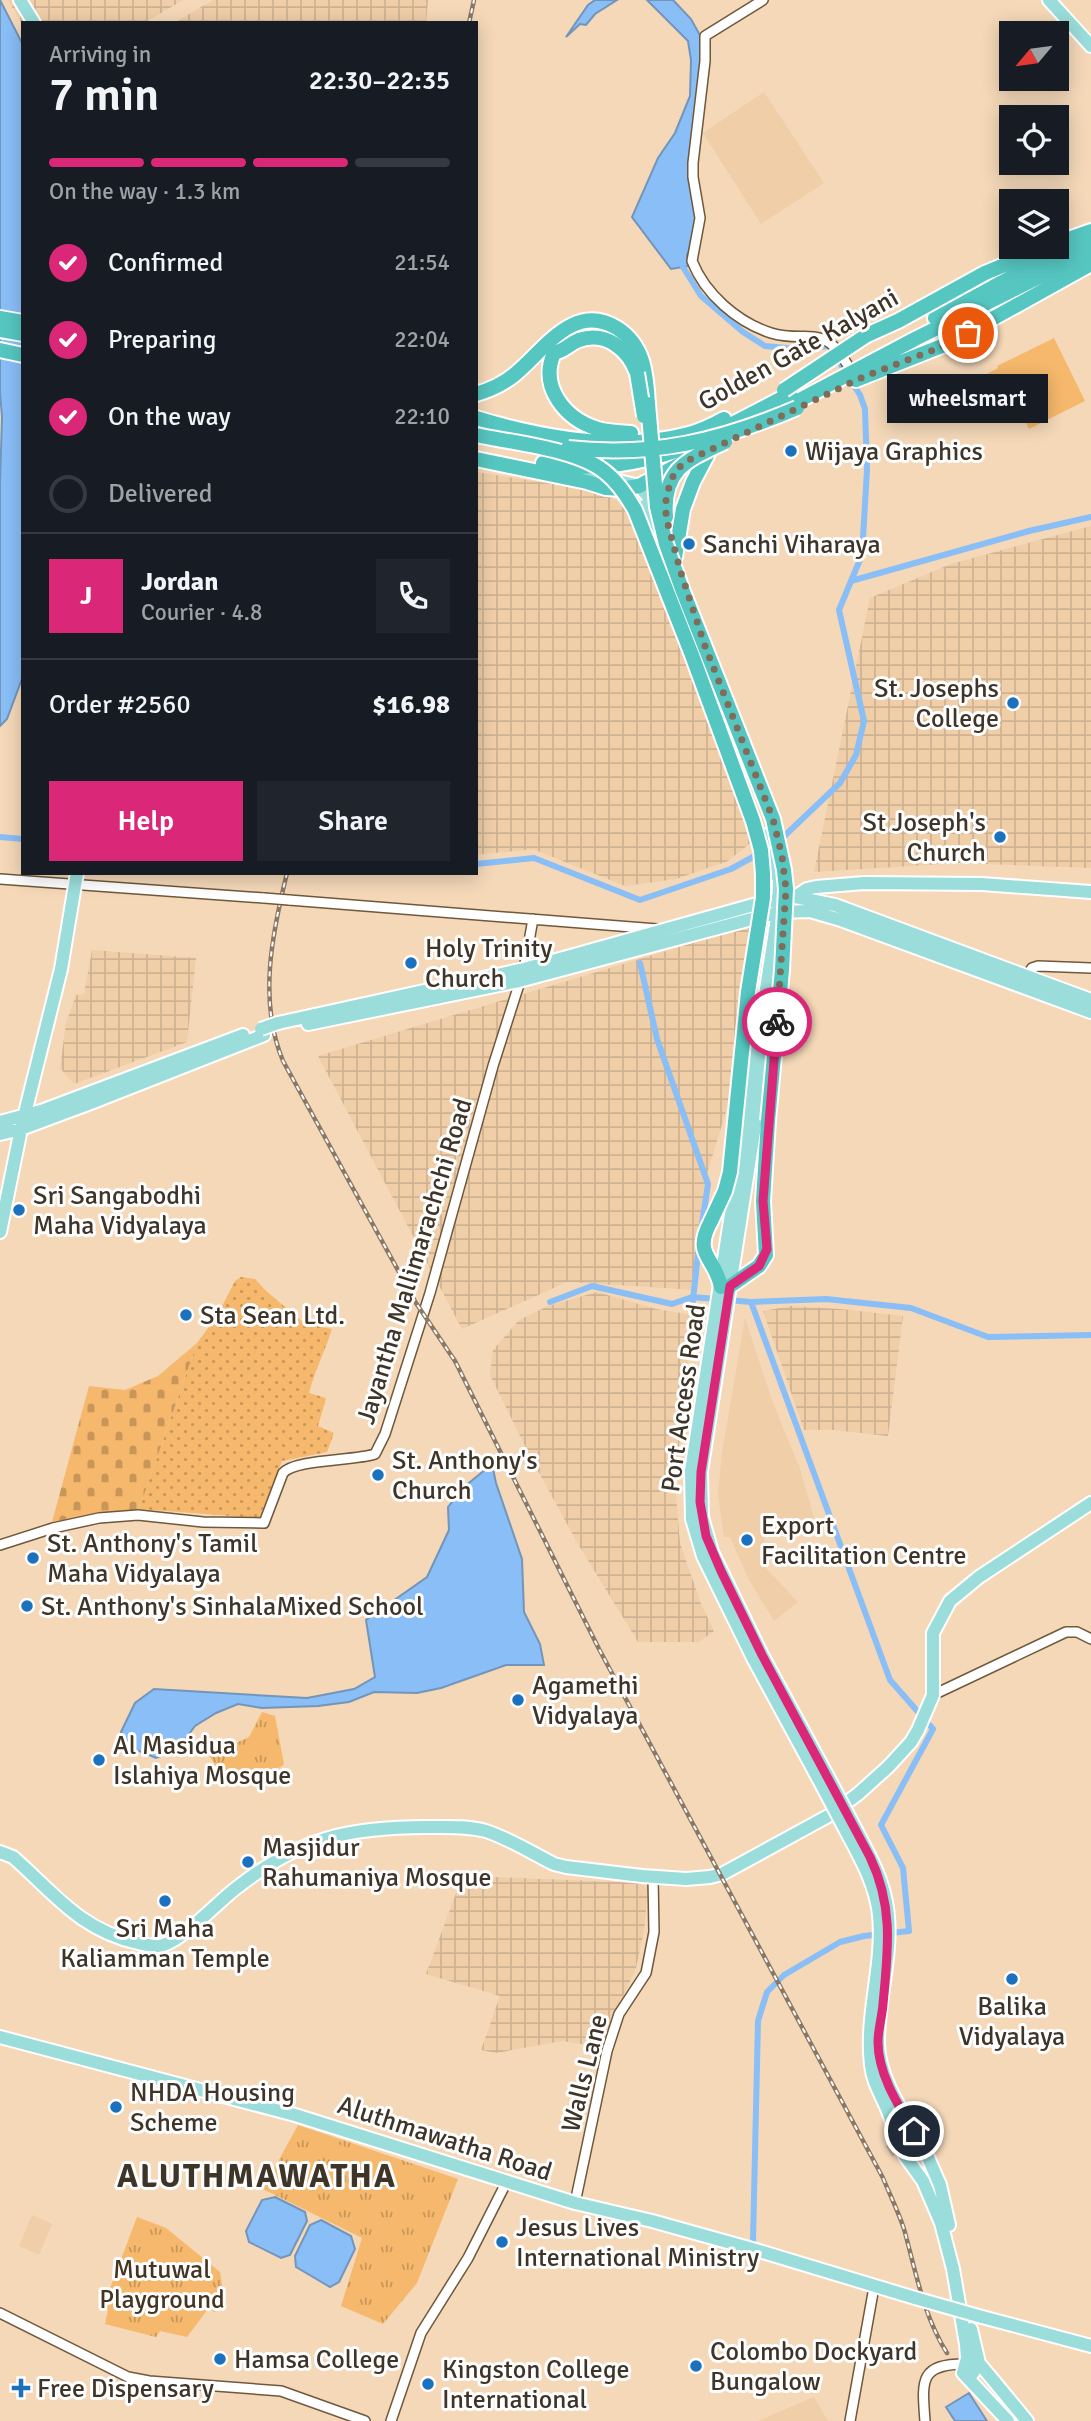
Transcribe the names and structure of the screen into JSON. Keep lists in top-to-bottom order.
{
  "streets": {
    "highway": ["Golden Gate Kalyani"],
    "main road": ["Port Access Road", "Aluthmawatha Road"],
    "street": ["Jayantha Mallimarachchi Road", "Walls Lane"]
  },
  "crossings": [
    ["Walls Lane", "Aluthmawatha Road"]
  ],
  "districts": ["ALUTHMAWATHA"],
  "parks": ["Mutuwal Playground"],
  "places": {
    "other": [
      "wheelsmart",
      "Wijaya Graphics",
      "Sanchi Viharaya",
      "St. Josephs College",
      "St Joseph's Church",
      "Holy Trinity Church",
      "Sri Sangabodhi Maha Vidyalaya",
      "Sta Sean Ltd.",
      "St. Anthony's Church",
      "Export Facilitation Centre",
      "St. Anthony's Tamil Maha Vidyalaya",
      "St. Anthony's SinhalaMixed School",
      "Agamethi Vidyalaya",
      "Al Masidua Islahiya Mosque",
      "Masjidur Rahumaniya Mosque",
      "Sri Maha Kaliamman Temple",
      "Balika Vidyalaya",
      "NHDA Housing Scheme",
      "Jesus Lives International Ministry",
      "Hamsa College",
      "Colombo Dockyard Bungalow",
      "Kingston College International"
    ],
    "health": ["Free Dispensary"]
  },
  "north": "bottom left",
  "page": {
    "heading": ["7 min", "Arriving in", "22:30–22:35"],
    "panel": [
      "Jordan",
      "Courier · 4.8",
      "Order #2560",
      "$16.98"
    ],
    "bar": "On the way · 1.3 km",
    "list": [
      ["Confirmed", "21:54"],
      ["Preparing", "22:04"],
      ["On the way", "22:10"],
      "Delivered"
    ],
    "bubble": "wheelsmart",
    "round": "J",
    "buttons": ["Help", "Share"]
  }
}
